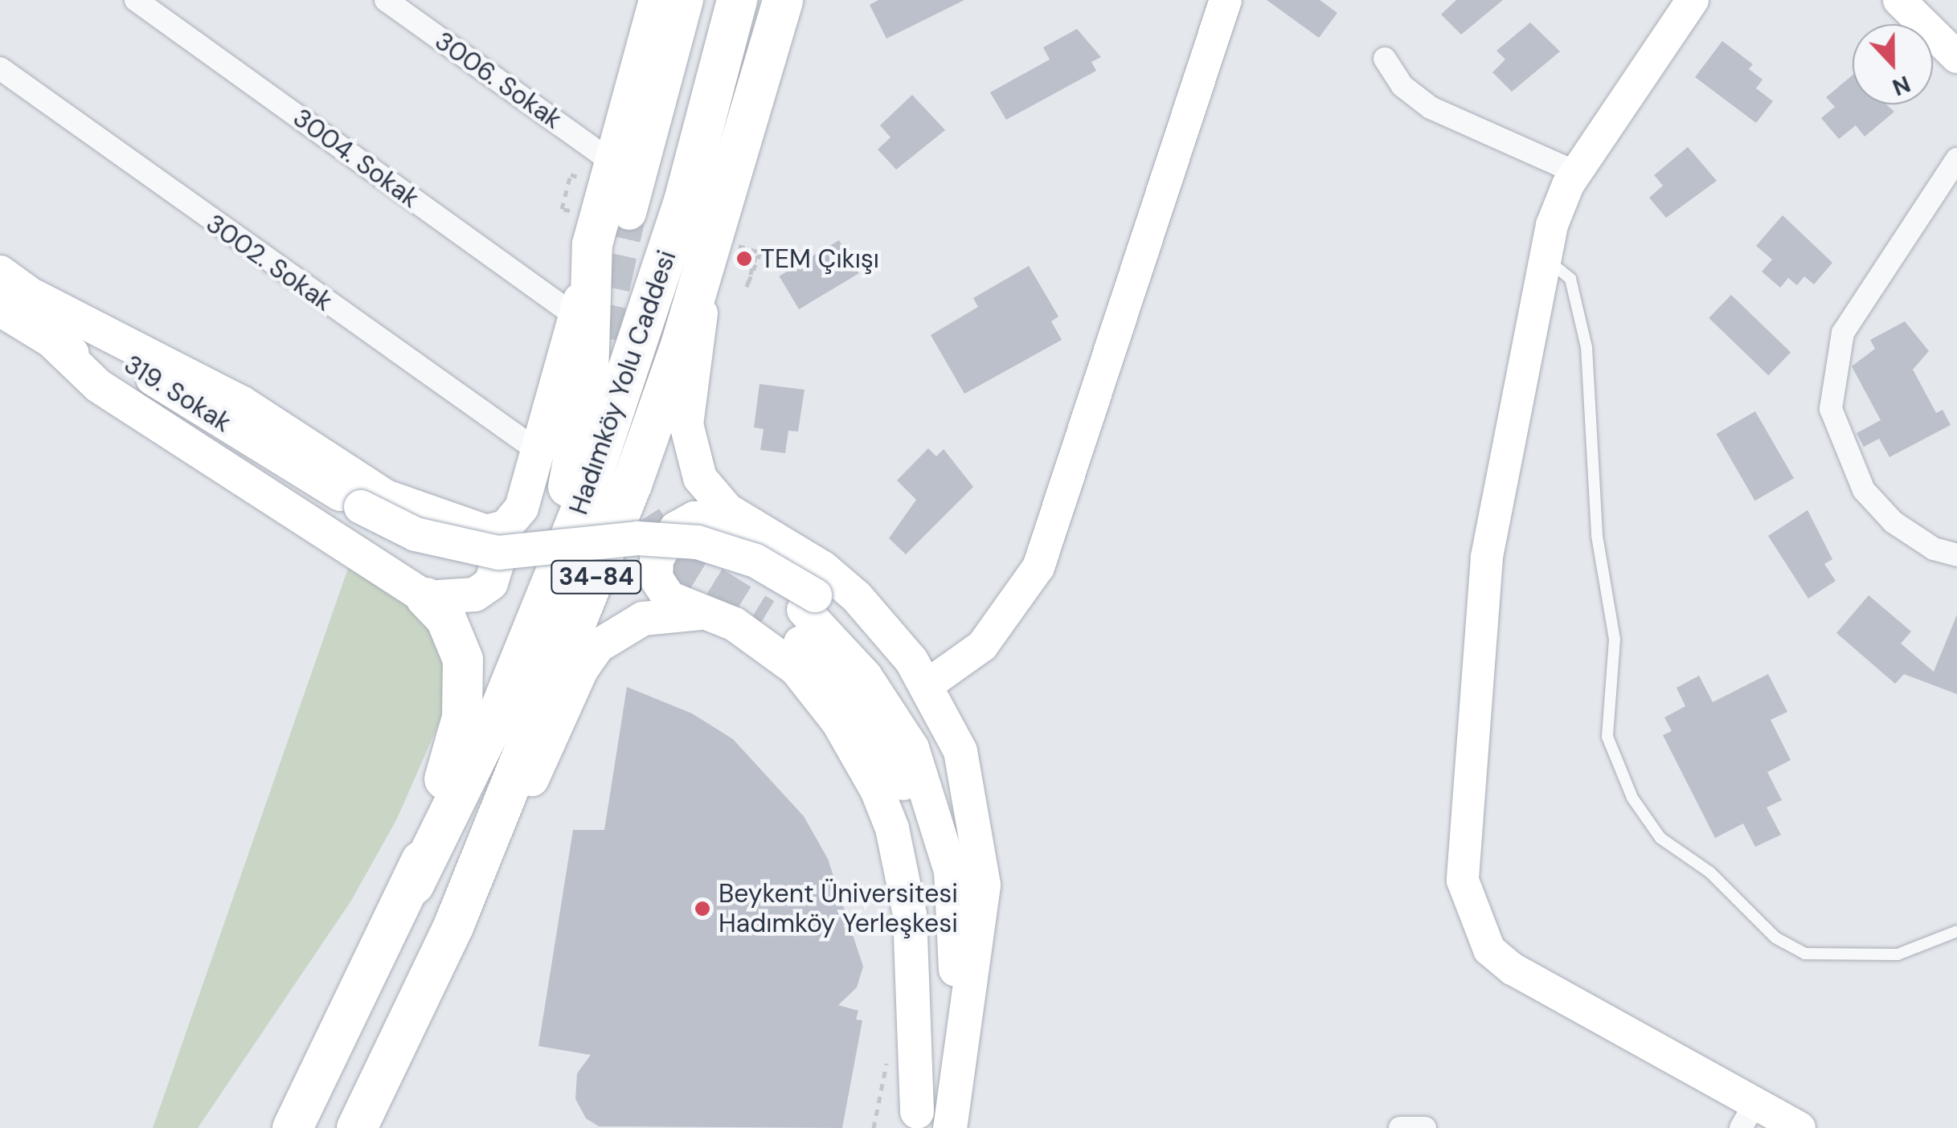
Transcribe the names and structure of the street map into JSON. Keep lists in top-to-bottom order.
{
  "streets": {
    "highway": ["Hadımköy Yolu Caddesi", "34-84"],
    "main road": ["319. Sokak"],
    "street": ["3006. Sokak", "3004. Sokak", "3002. Sokak"]
  },
  "places": ["TEM Çıkışı", "Beykent Üniversitesi Hadımköy Yerleşkesi"],
  "north": "bottom"
}
